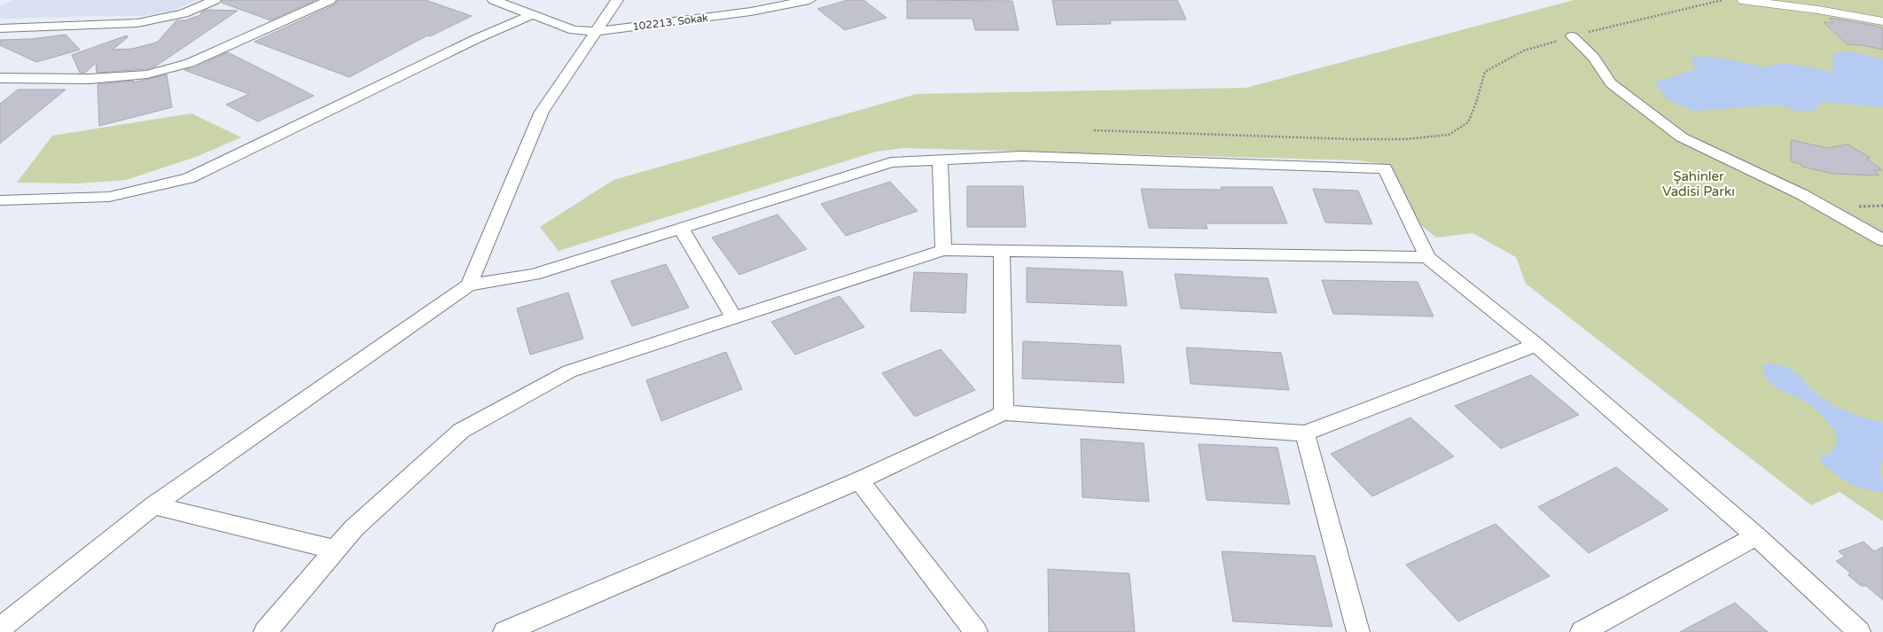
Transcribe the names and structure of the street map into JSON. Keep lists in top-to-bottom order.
{
  "streets": {
    "street": ["102213. Sokak"]
  },
  "parks": ["Şahinler Vadisi Parkı"]
}
